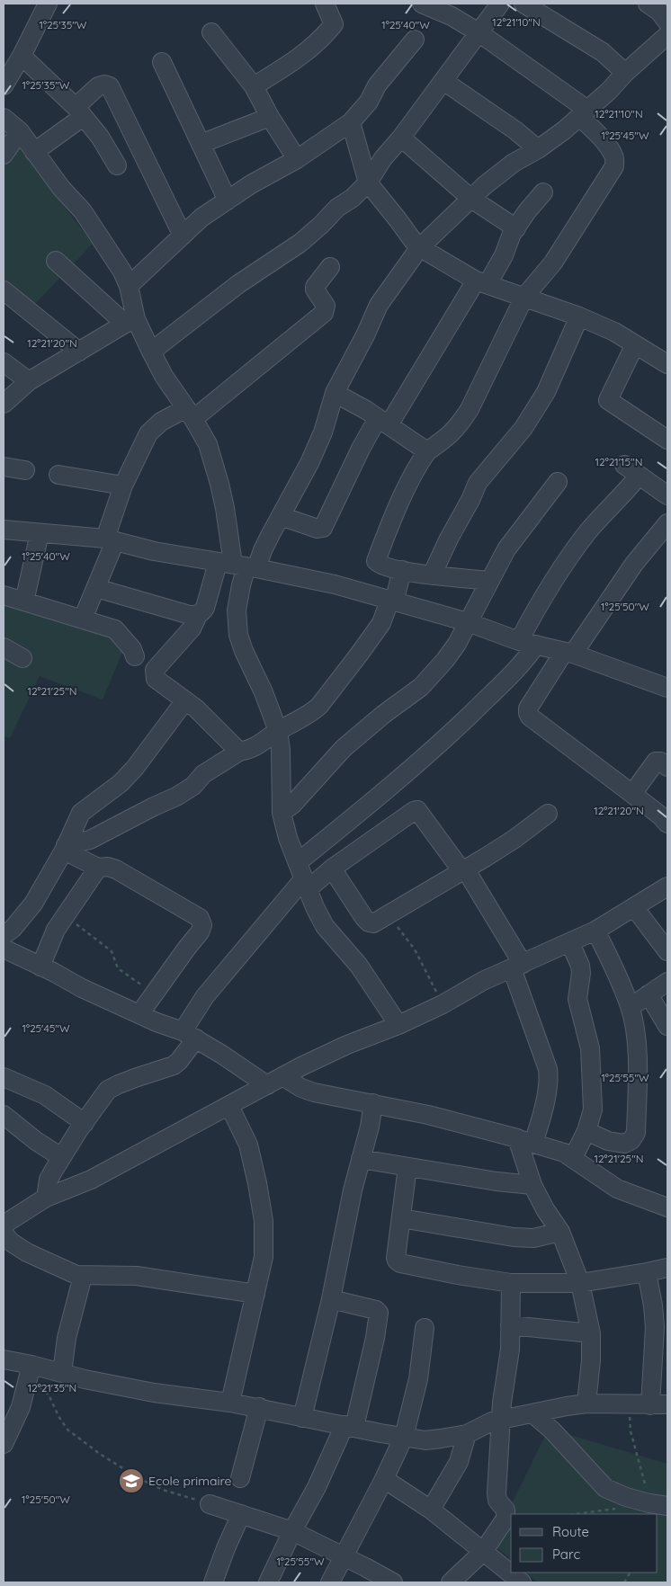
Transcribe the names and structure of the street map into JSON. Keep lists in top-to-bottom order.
{
  "places": {
    "school or university": ["Ecole primaire"]
  },
  "legend": ["Route", "Parc"],
  "coordinates": [
    "12°21'10\"N",
    "1°25'35\"W",
    "1°25'40\"W",
    "1°25'45\"W",
    "12°21'20\"N",
    "12°21'15\"N",
    "1°25'50\"W",
    "12°21'25\"N",
    "1°25'55\"W",
    "12°21'35\"N"
  ]
}
